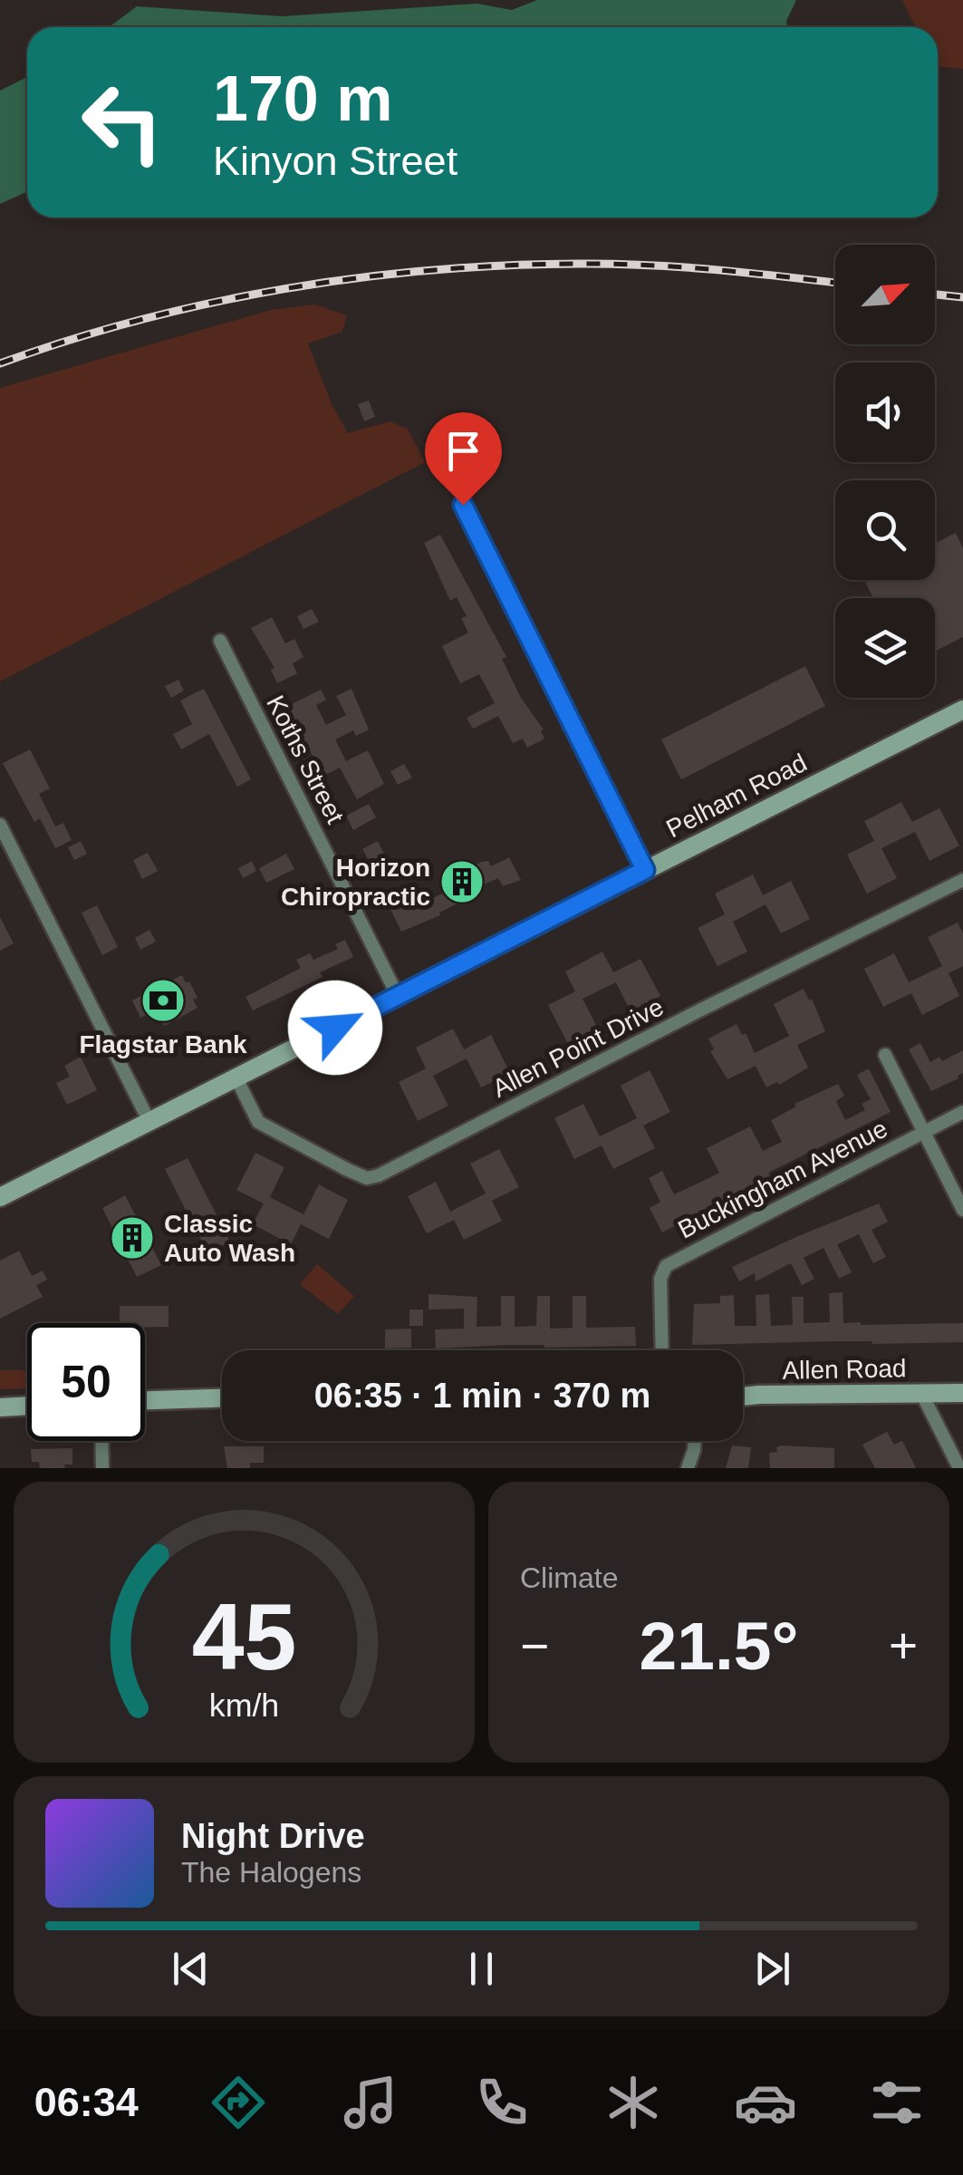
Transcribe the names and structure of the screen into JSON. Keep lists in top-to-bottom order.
{
  "streets": {
    "main road": ["Pelham Road", "Allen Road"],
    "street": ["Koths Street", "Allen Point Drive", "Buckingham Avenue"]
  },
  "crossings": [
    ["Koths Street", "Pelham Road"],
    ["Pelham Road", "Allen Point Drive"]
  ],
  "places": {
    "building": ["Horizon Chiropractic", "Classic Auto Wash"],
    "bank": ["Flagstar Bank"]
  },
  "north": "top right",
  "page": {
    "turn": ["170 m", "Kinyon Street"],
    "limit": "50",
    "trip": "06:35 · 1 min · 370 m",
    "tile": "Climate",
    "heat": ["−", "21.5°", "+"],
    "song": ["Night Drive", "The Halogens"],
    "tabs": "06:34",
    "gauge": ["45", "km/h"]
  }
}
